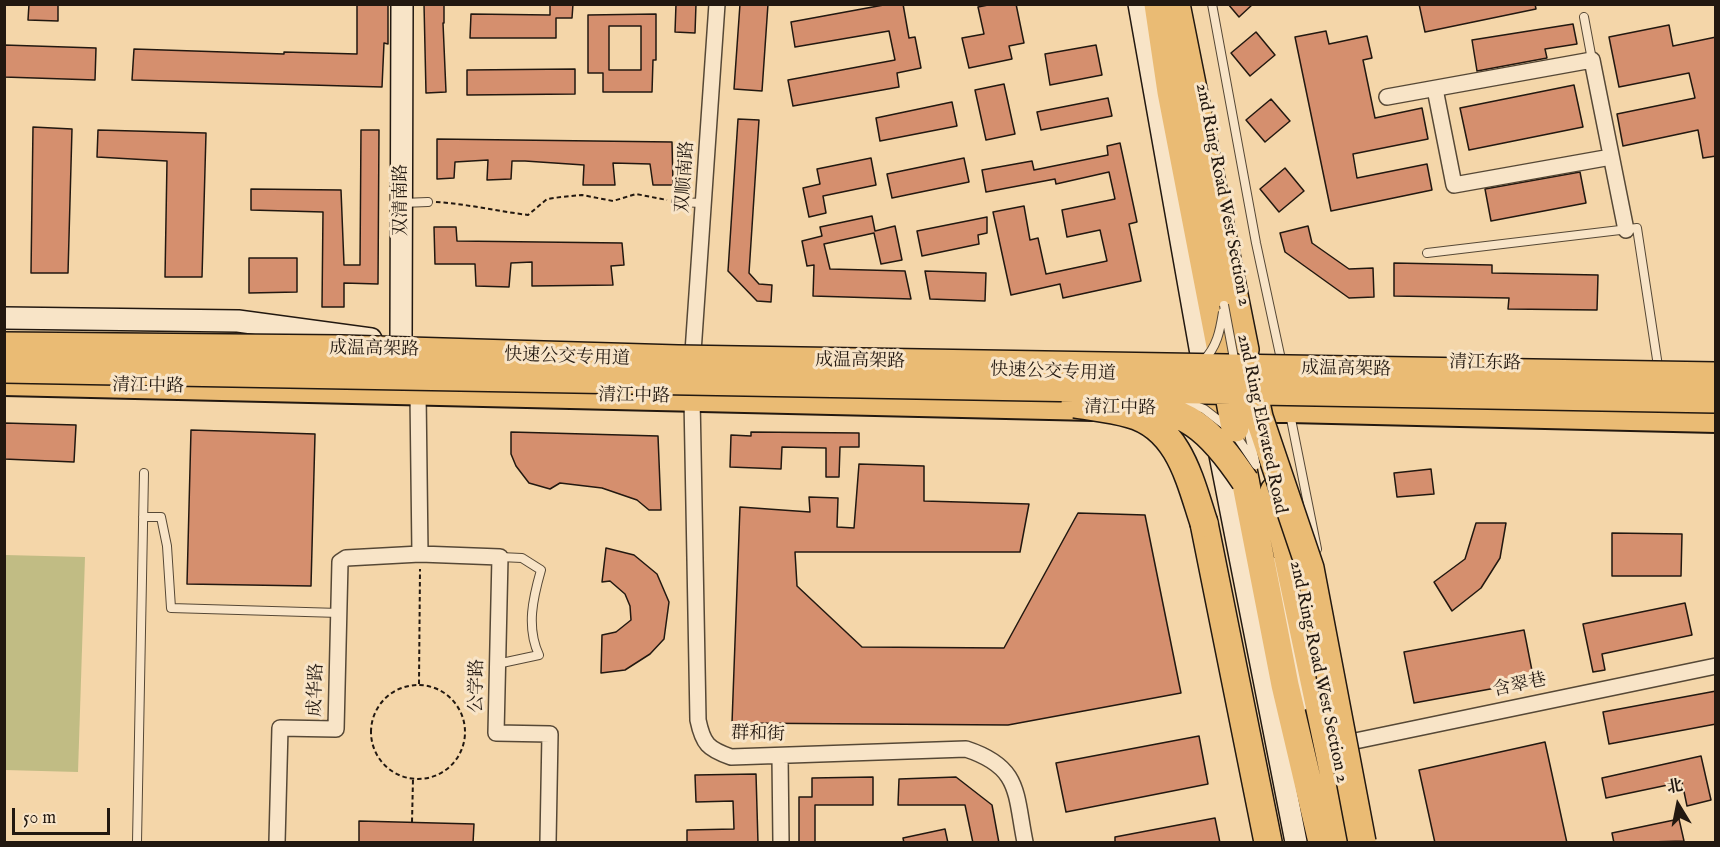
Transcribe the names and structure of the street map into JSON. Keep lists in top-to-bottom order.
{
  "streets": {
    "highway": ["成温高架路", "2nd Ring Elevated Road"],
    "main road": [
      "2nd Ring Road West Section 2",
      "双清南路",
      "清江东路",
      "清江中路"
    ],
    "street": [
      "双顺南路",
      "公学路",
      "含翠巷",
      "成华路",
      "群和街"
    ],
    "lane": ["快速公交专用道"]
  },
  "crossings": [
    ["2nd Ring Road West Section 2", "清江东路"],
    ["2nd Ring Road West Section 2", "清江中路"],
    ["2nd Ring Road West Section 2", "2nd Ring Elevated Road"],
    ["2nd Ring Road West Section 2", "含翠巷"],
    ["双清南路", "清江中路"],
    ["快速公交专用道", "2nd Ring Elevated Road"],
    ["清江中路", "2nd Ring Elevated Road"],
    ["清江中路", "群和街"]
  ],
  "scale_bar": "50 m",
  "north": "top"
}
